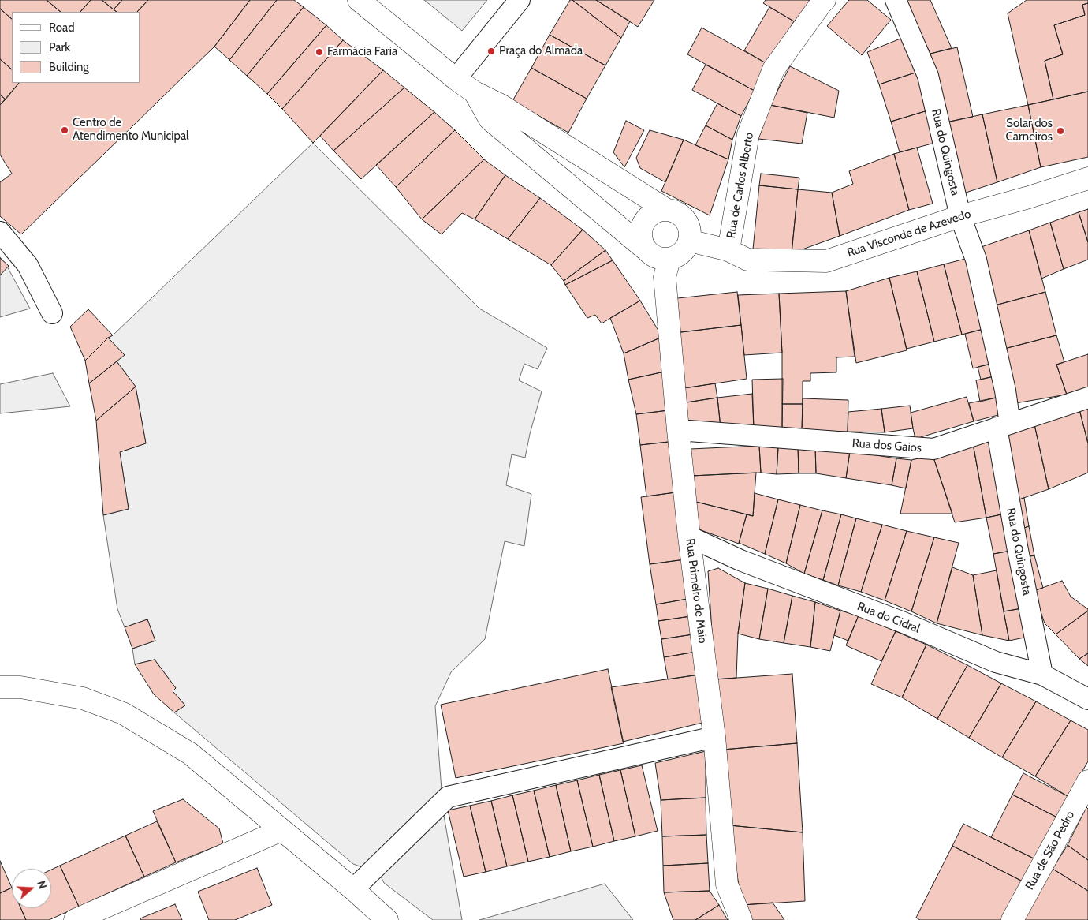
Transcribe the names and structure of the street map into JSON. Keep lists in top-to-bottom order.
{
  "streets": {
    "street": [
      "Rua do Quingosta",
      "Rua de Carlos Alberto",
      "Rua Visconde de Azevedo",
      "Rua dos Gaios",
      "Rua Primeiro de Maio",
      "Rua do Cidral",
      "Rua de São Pedro"
    ]
  },
  "crossings": [
    ["Rua do Quingosta", "Rua Visconde de Azevedo"],
    ["Rua do Quingosta", "Rua dos Gaios"],
    ["Rua do Quingosta", "Rua do Cidral"],
    ["Rua de Carlos Alberto", "Rua Visconde de Azevedo"],
    ["Rua Visconde de Azevedo", "Rua Primeiro de Maio"],
    ["Rua dos Gaios", "Rua Primeiro de Maio"],
    ["Rua Primeiro de Maio", "Rua do Cidral"]
  ],
  "places": [
    "Praça do Almada",
    "Farmácia Faria",
    "Centro de Atendimento Municipal",
    "Solar dos Carneiros"
  ],
  "legend": ["Road", "Park", "Building"],
  "north": "right"
}
